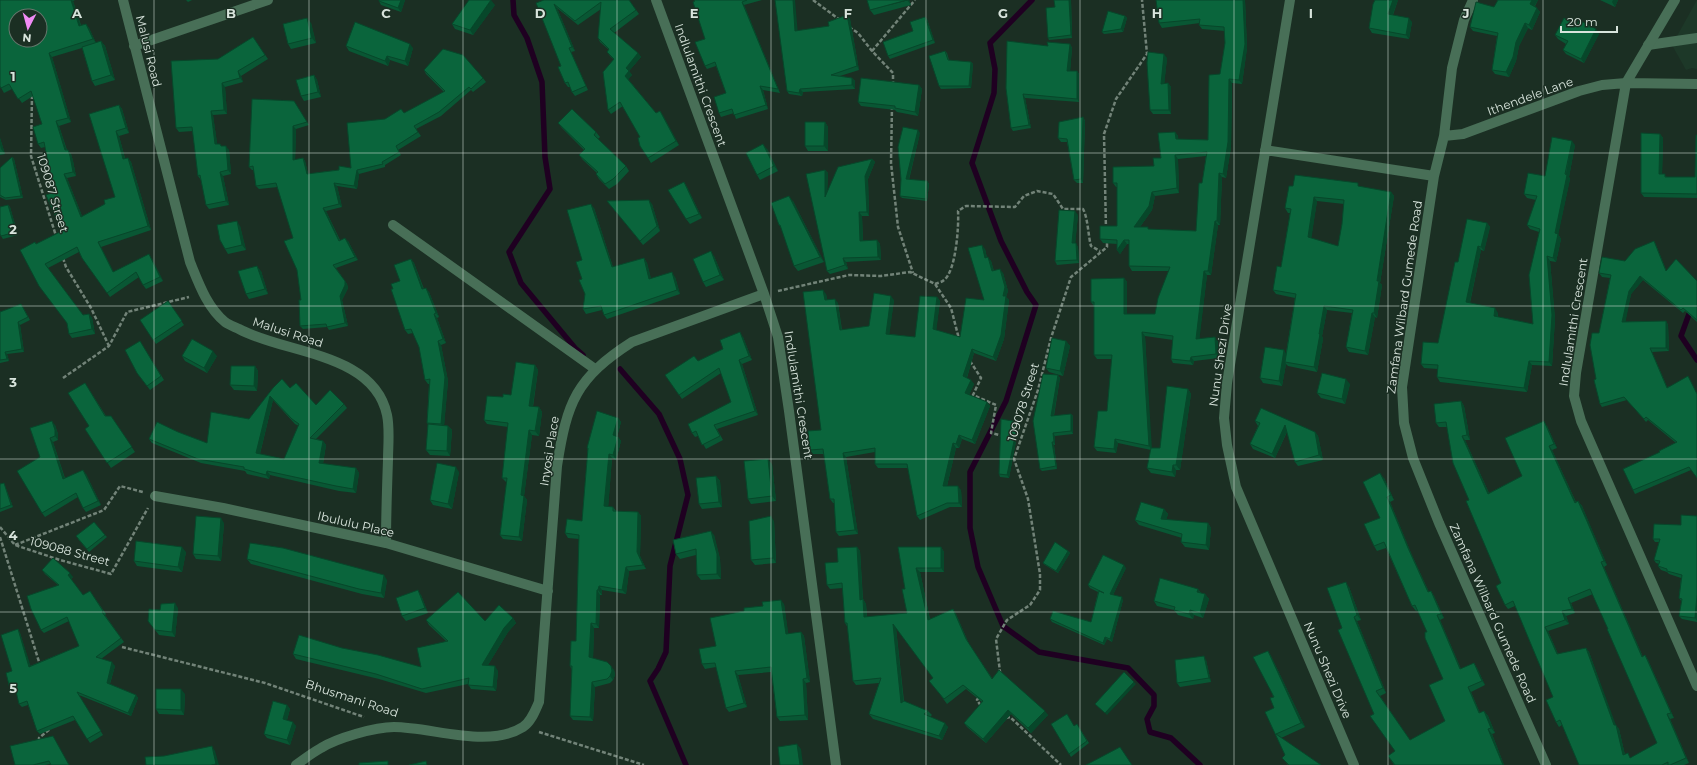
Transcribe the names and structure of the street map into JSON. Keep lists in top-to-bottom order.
{
  "streets": {
    "street": [
      "Malusi Road",
      "Indlulamithi Crescent",
      "Ithendele Lane",
      "Zamfana Wilbard Gumede Road",
      "Nunu Shezi Drive",
      "Inyosi Place",
      "Ibululu Place",
      "Bhusmani Road"
    ],
    "path": ["109087 Street", "109078 Street", "109088 Street"]
  },
  "crossings": [
    ["Malusi Road", "Ibululu Place"],
    ["Indlulamithi Crescent", "Ithendele Lane"],
    ["Indlulamithi Crescent", "Inyosi Place"],
    ["Ithendele Lane", "Zamfana Wilbard Gumede Road"],
    ["Inyosi Place", "Ibululu Place"],
    ["Inyosi Place", "Bhusmani Road"],
    ["Ibululu Place", "109088 Street"]
  ],
  "scale_bar": "20 m",
  "north": "bottom",
  "grid": {
    "columns": [
      "A",
      "B",
      "C",
      "D",
      "E",
      "F",
      "G",
      "H",
      "I",
      "J"
    ],
    "rows": [
      "1",
      "2",
      "3",
      "4",
      "5"
    ]
  }
}
